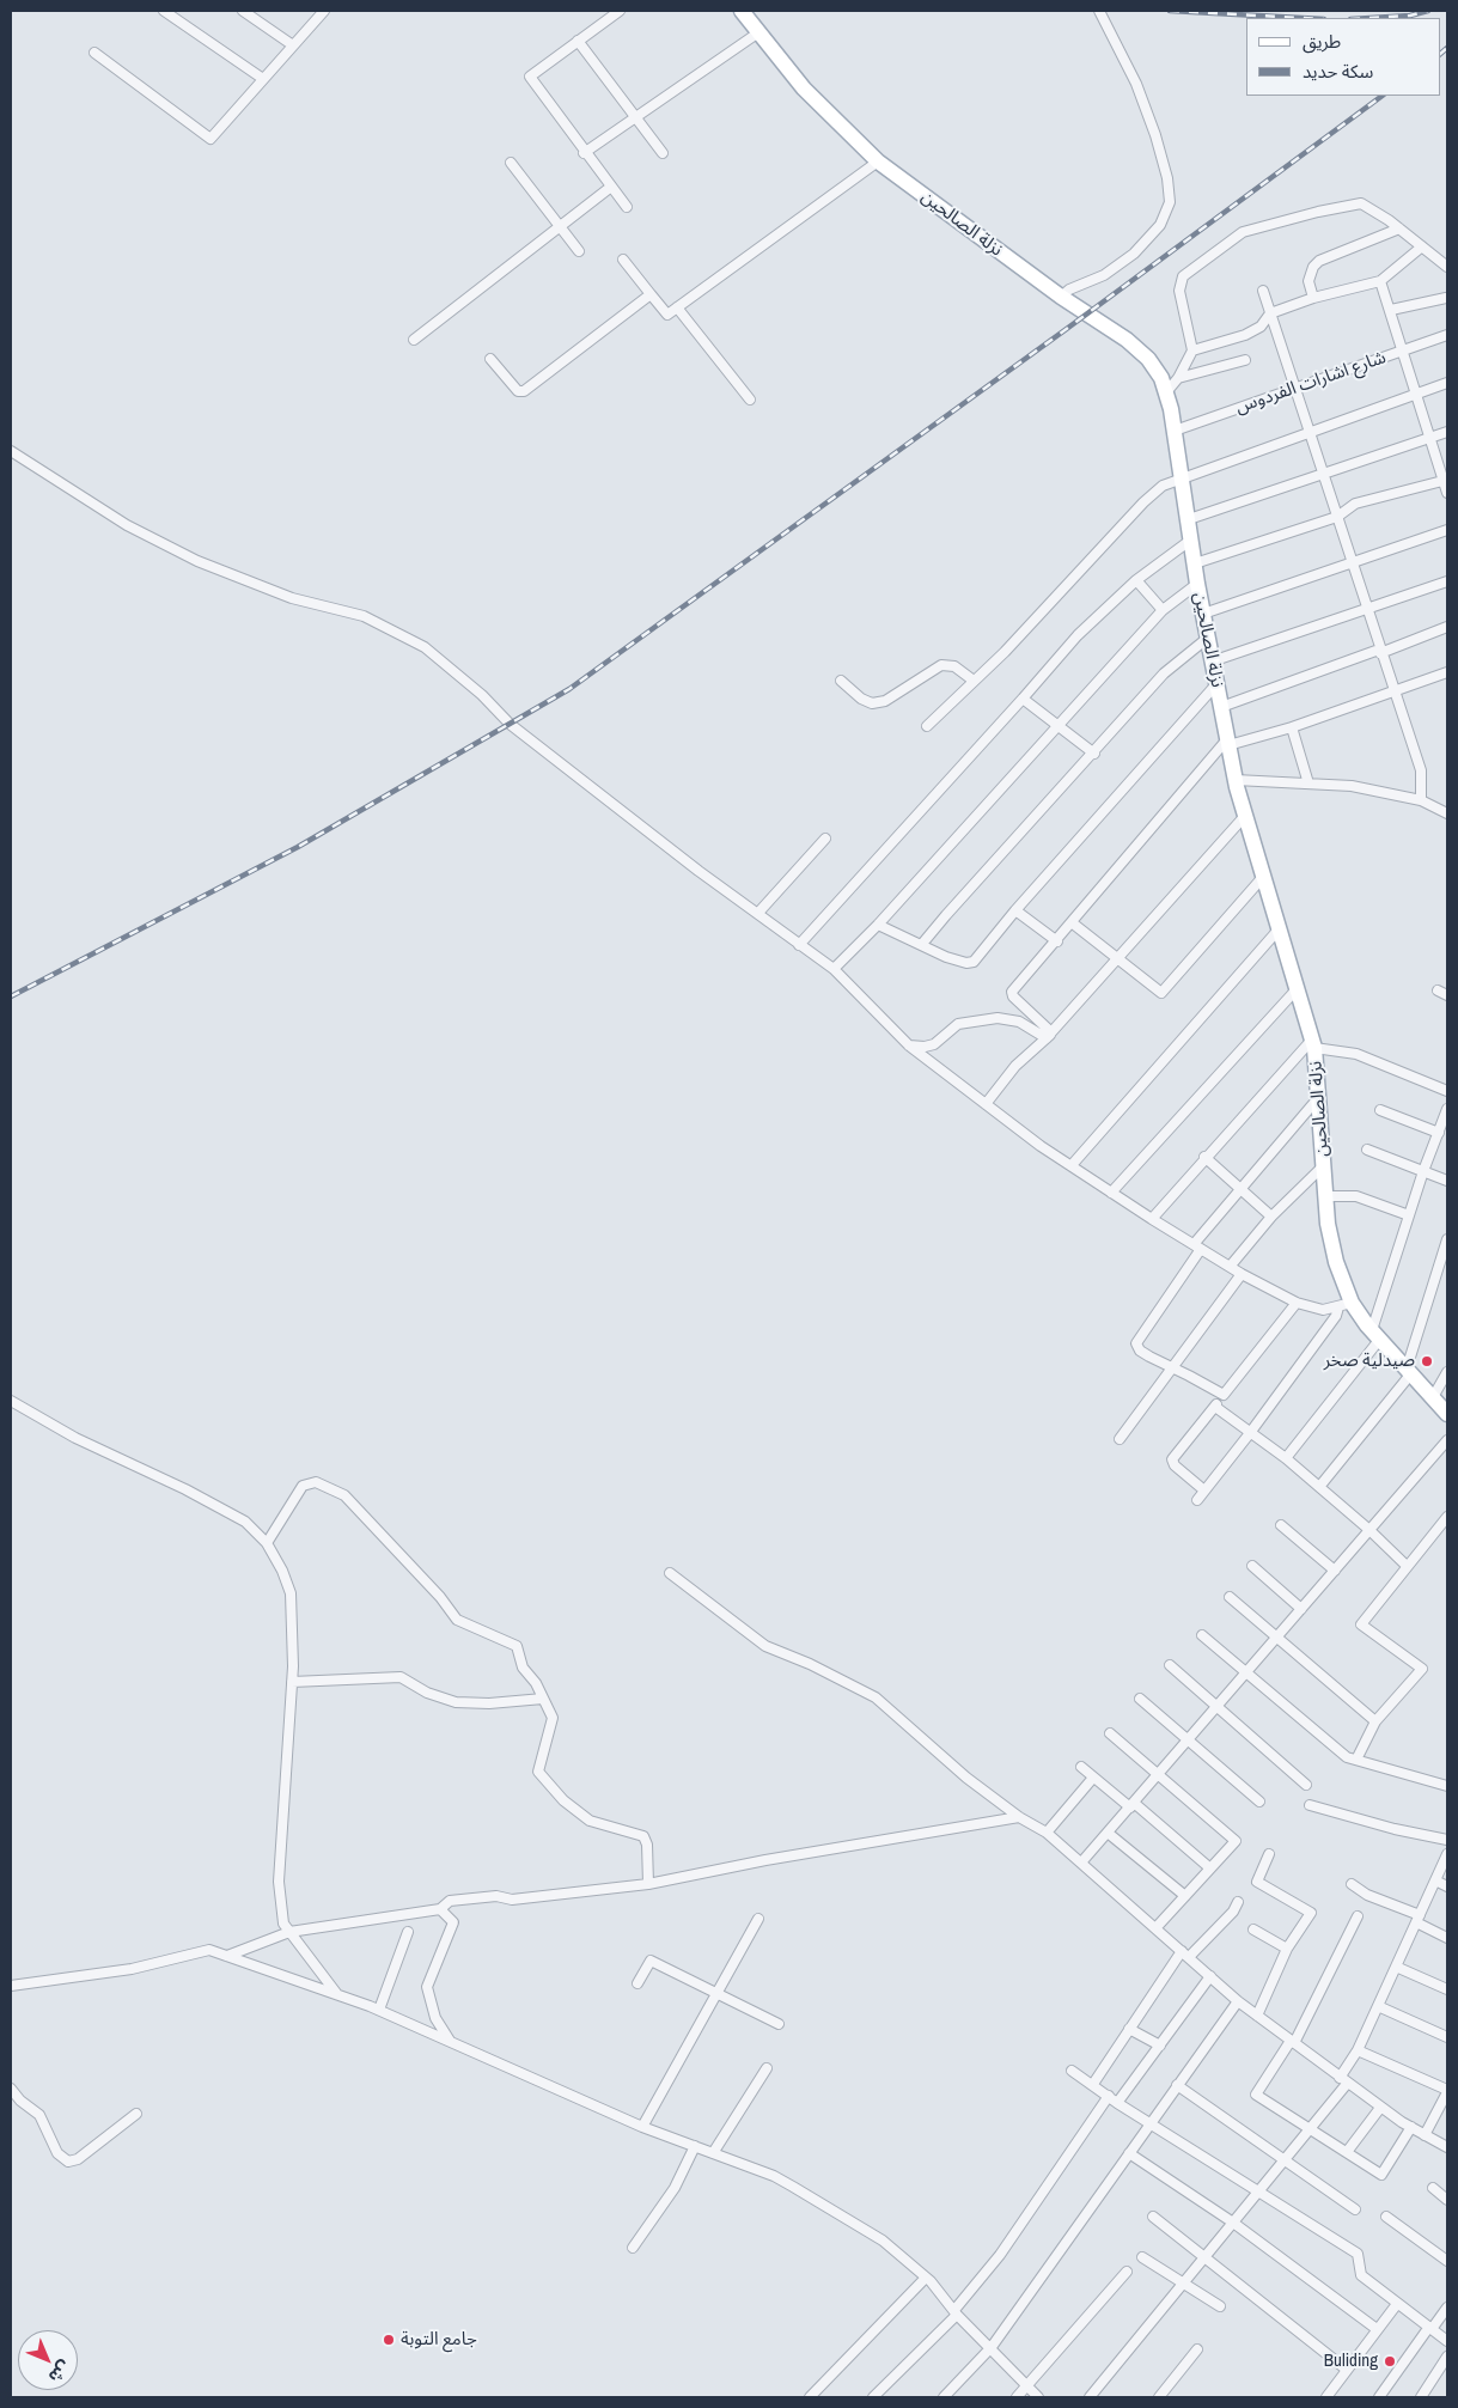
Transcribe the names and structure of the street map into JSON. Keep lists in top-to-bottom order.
{
  "streets": {
    "main road": ["نزلة الصالحين"],
    "street": ["شارع اشارات الفردوس"]
  },
  "crossings": [
    ["نزلة الصالحين", "شارع اشارات الفردوس"]
  ],
  "places": ["صيدلية صخر", "جامع التوبة", "Buliding"],
  "legend": ["طريق", "سكة حديد"],
  "north": "bottom right"
}
